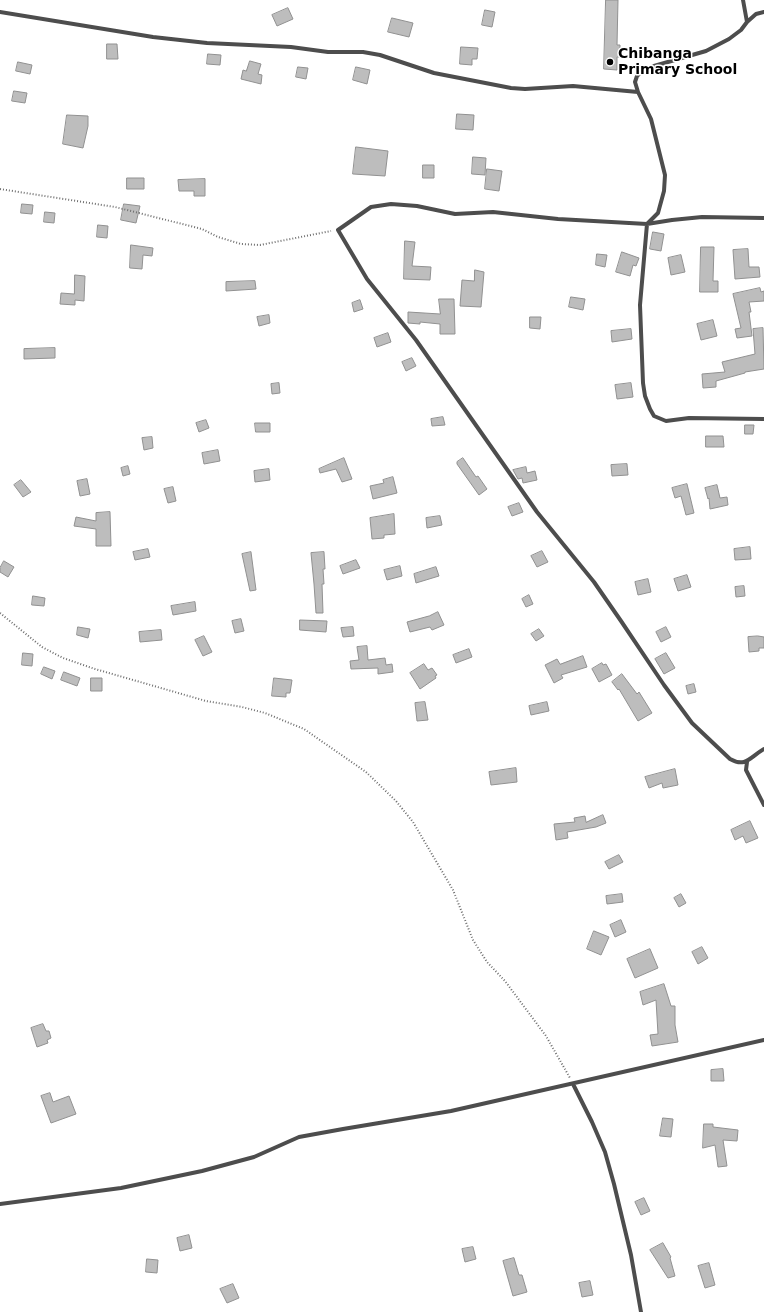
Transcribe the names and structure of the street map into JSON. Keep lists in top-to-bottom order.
{
  "places": ["Chibanga Primary School"]
}
